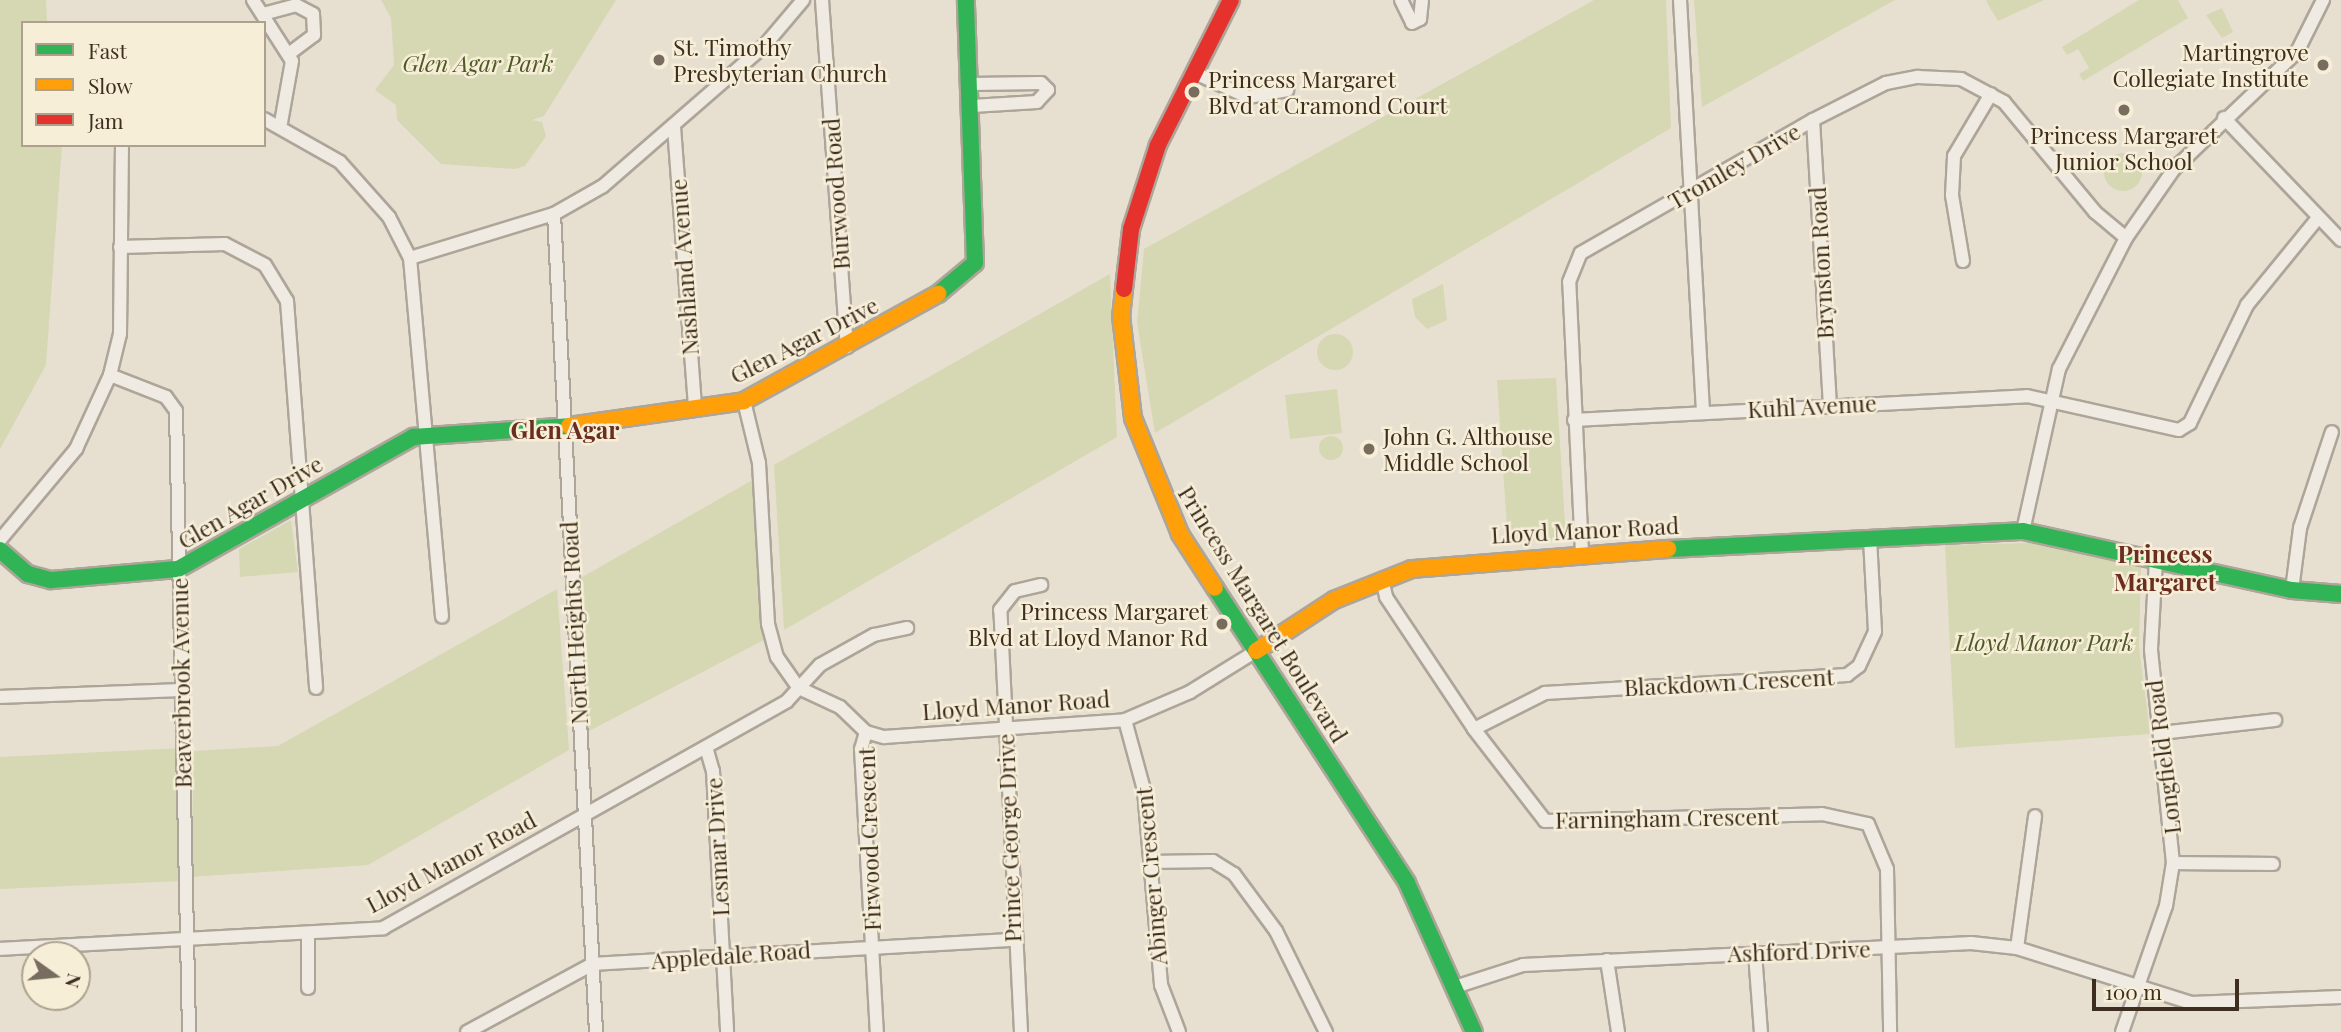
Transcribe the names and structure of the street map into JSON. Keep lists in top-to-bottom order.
{
  "streets": {
    "street": [
      "Tromley Drive",
      "Burwood Road",
      "Brynston Road",
      "Nashland Avenue",
      "Glen Agar Drive",
      "Kuhl Avenue",
      "Lloyd Manor Road",
      "Princess Margaret Boulevard",
      "North Heights Road",
      "Blackdown Crescent",
      "Beaverbrook Avenue",
      "Longfield Road",
      "Farningham Crescent",
      "Prince George Drive",
      "Firwood Crescent",
      "Lesmar Drive",
      "Abinger Crescent",
      "Ashford Drive",
      "Appledale Road"
    ]
  },
  "crossings": [
    ["Tromley Drive", "Brynston Road"],
    ["Tromley Drive", "Kuhl Avenue"],
    ["Tromley Drive", "Lloyd Manor Road"],
    ["Burwood Road", "Glen Agar Drive"],
    ["Brynston Road", "Kuhl Avenue"],
    ["Nashland Avenue", "Glen Agar Drive"],
    ["Glen Agar Drive", "North Heights Road"],
    ["Glen Agar Drive", "Beaverbrook Avenue"],
    ["Glen Agar Drive", "Firwood Crescent"],
    ["Lloyd Manor Road", "Princess Margaret Boulevard"],
    ["Lloyd Manor Road", "North Heights Road"],
    ["Lloyd Manor Road", "Blackdown Crescent"],
    ["Lloyd Manor Road", "Beaverbrook Avenue"],
    ["Lloyd Manor Road", "Longfield Road"],
    ["Lloyd Manor Road", "Farningham Crescent"],
    ["Lloyd Manor Road", "Prince George Drive"],
    ["Lloyd Manor Road", "Firwood Crescent"],
    ["Lloyd Manor Road", "Lesmar Drive"],
    ["Lloyd Manor Road", "Abinger Crescent"],
    ["Princess Margaret Boulevard", "Ashford Drive"],
    ["North Heights Road", "Appledale Road"],
    ["Blackdown Crescent", "Farningham Crescent"],
    ["Longfield Road", "Ashford Drive"],
    ["Farningham Crescent", "Ashford Drive"],
    ["Prince George Drive", "Appledale Road"],
    ["Firwood Crescent", "Appledale Road"],
    ["Lesmar Drive", "Appledale Road"]
  ],
  "districts": ["Glen Agar", "Princess Margaret"],
  "parks": ["Glen Agar Park", "Lloyd Manor Park"],
  "places": [
    "St. Timothy Presbyterian Church",
    "Martingrove Collegiate Institute",
    "Princess Margaret Blvd at Cramond Court",
    "Princess Margaret Junior School",
    "John G. Althouse Middle School",
    "Princess Margaret Blvd at Lloyd Manor Rd"
  ],
  "legend": ["Fast", "Slow", "Jam"],
  "scale_bar": "100 m",
  "north": "right"
}
